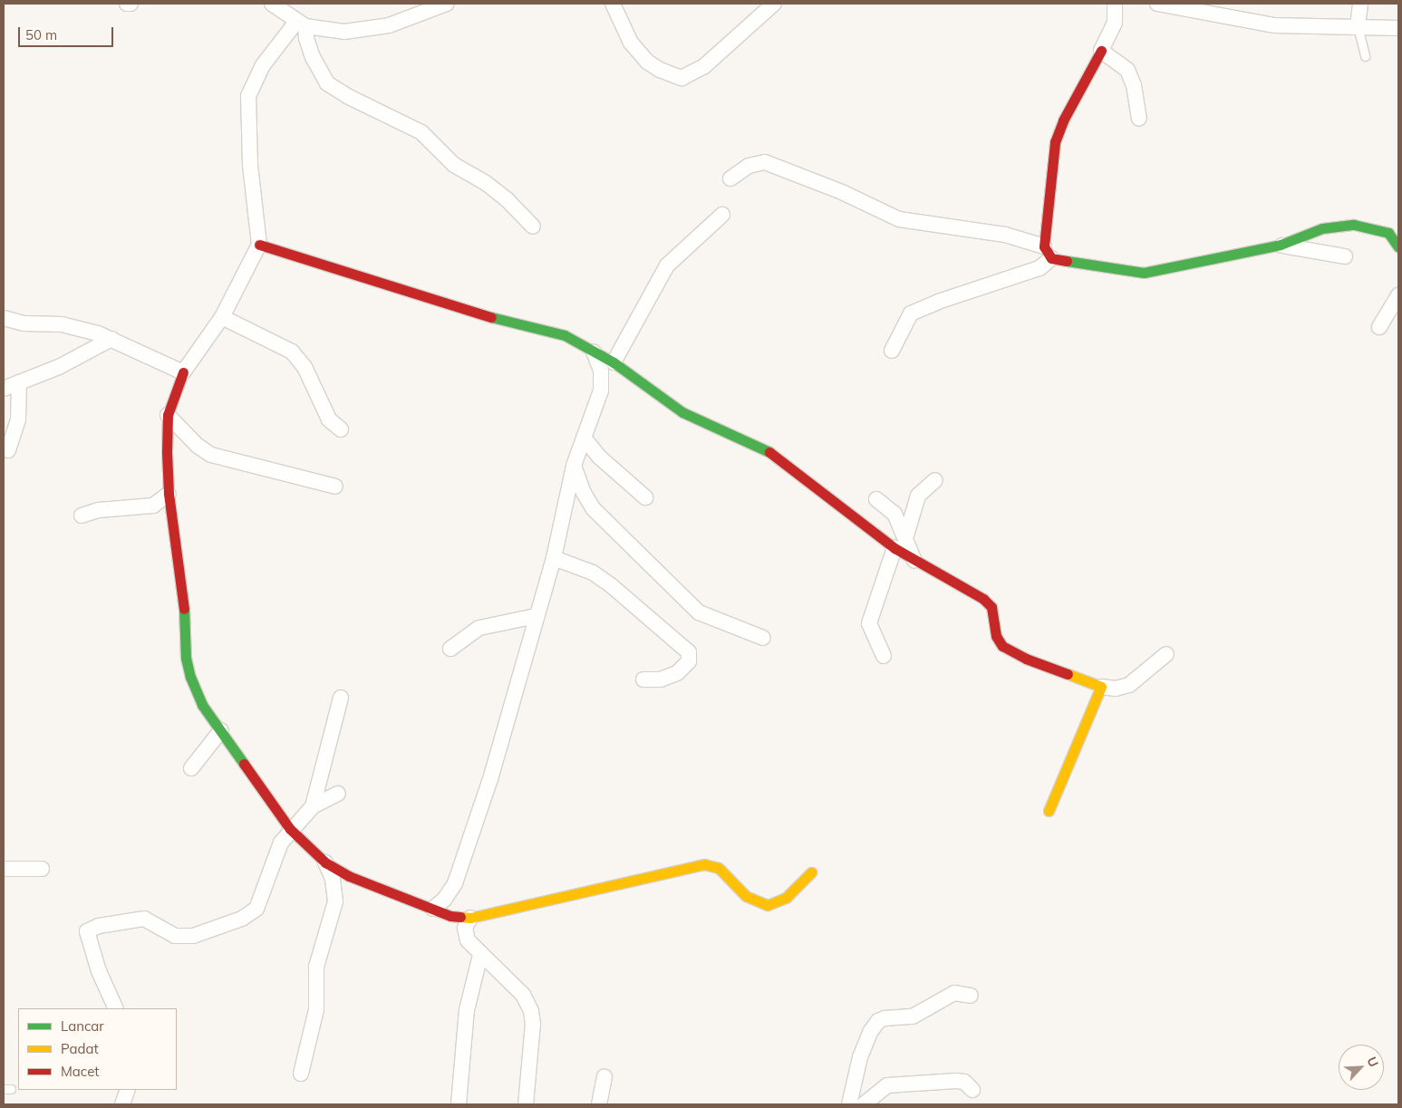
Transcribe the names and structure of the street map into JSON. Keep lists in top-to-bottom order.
{
  "legend": ["Lancar", "Padat", "Macet"],
  "scale_bar": "50 m",
  "north": "top right"
}
